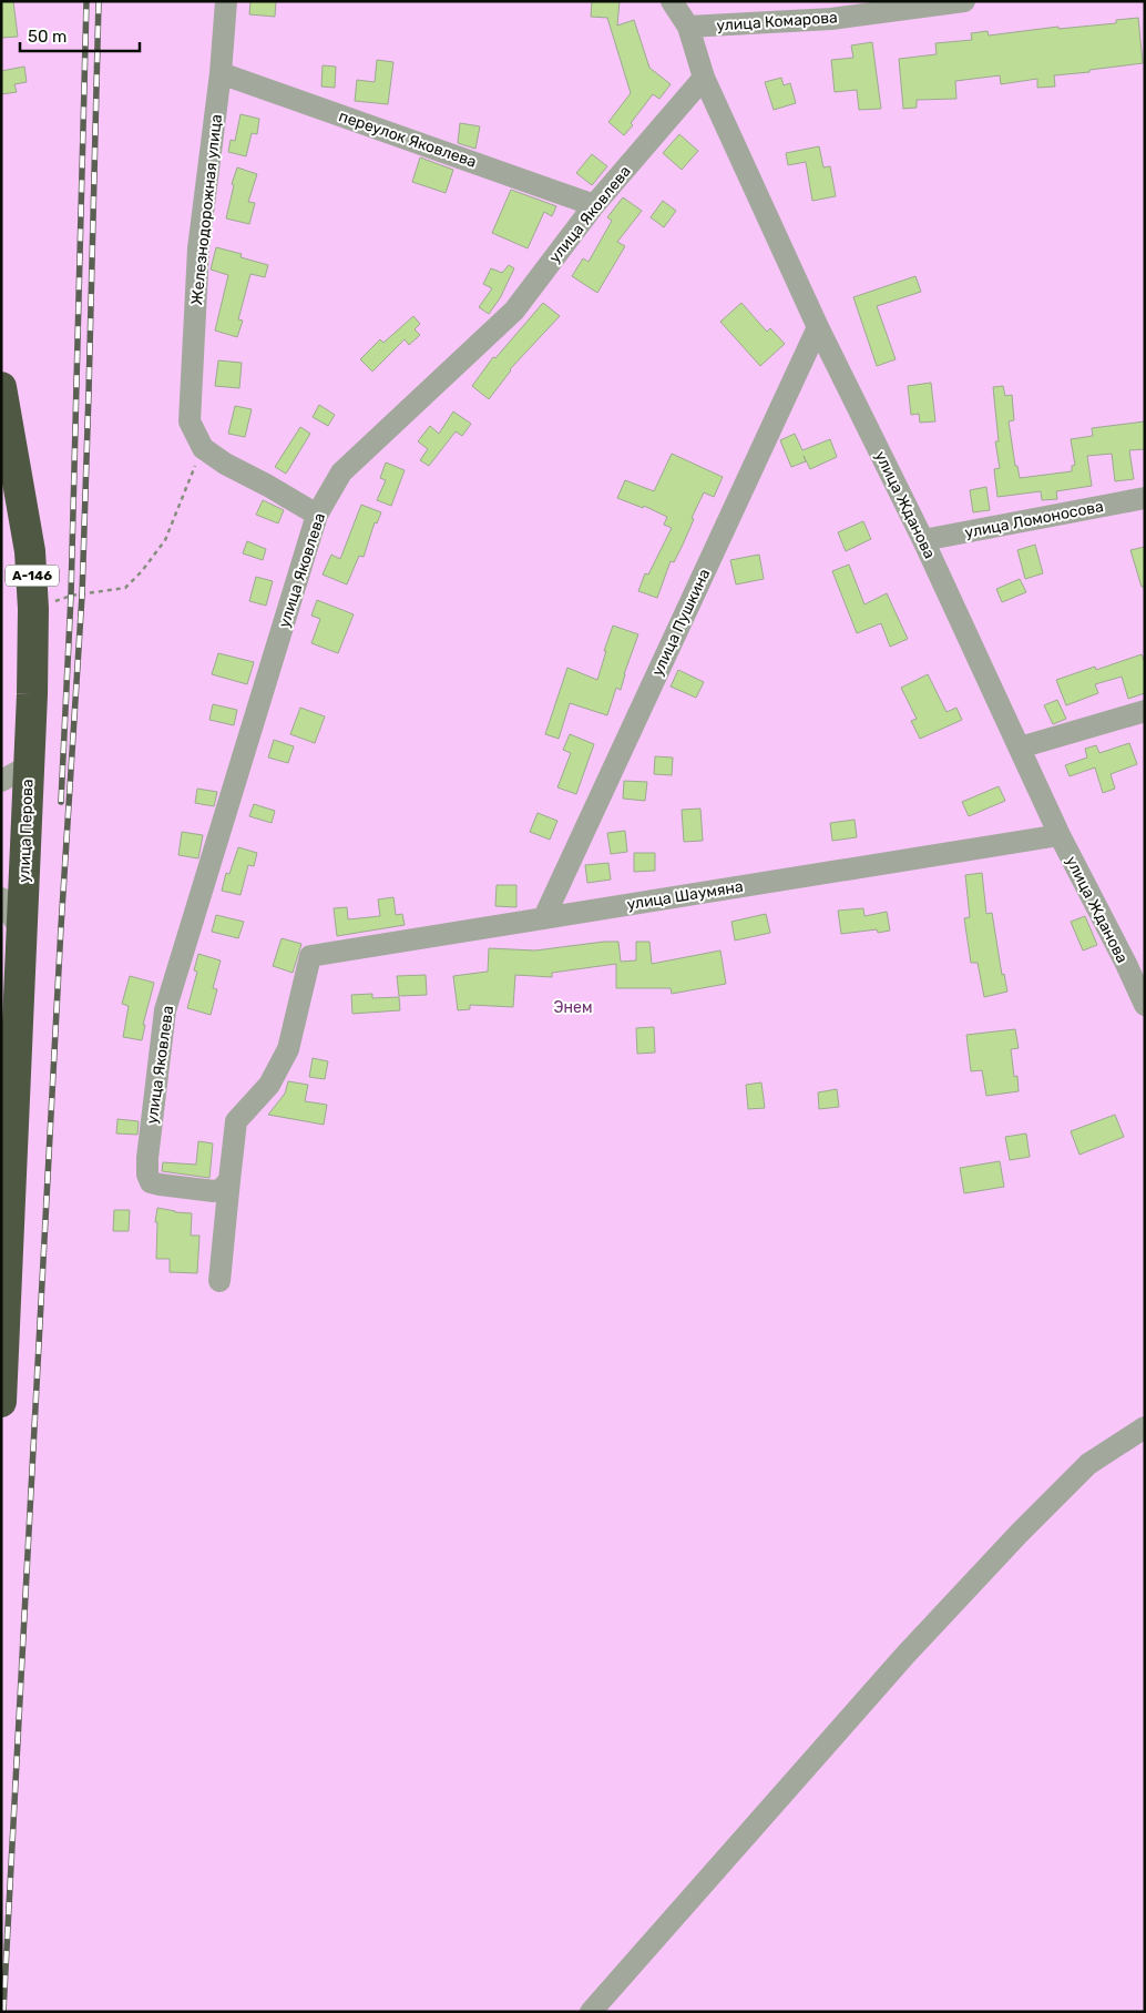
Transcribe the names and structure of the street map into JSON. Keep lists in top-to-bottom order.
{
  "streets": {
    "highway": ["А-146", "улица Перова"],
    "street": [
      "улица Комарова",
      "переулок Яковлева",
      "Железнодорожная улица",
      "улица Яковлева",
      "улица Жданова",
      "улица Ломоносова",
      "улица Пушкина",
      "улица Шаумяна"
    ]
  },
  "crossings": [
    ["улица Комарова", "улица Жданова"],
    ["переулок Яковлева", "Железнодорожная улица"],
    ["переулок Яковлева", "улица Яковлева"],
    ["улица Яковлева", "улица Жданова"],
    ["улица Яковлева", "улица Шаумяна"],
    ["улица Жданова", "улица Ломоносова"],
    ["улица Жданова", "улица Пушкина"],
    ["улица Жданова", "улица Шаумяна"],
    ["А-146", "улица Перова"],
    ["улица Пушкина", "улица Шаумяна"]
  ],
  "parks": ["Энем"],
  "scale_bar": "50 m"
}
